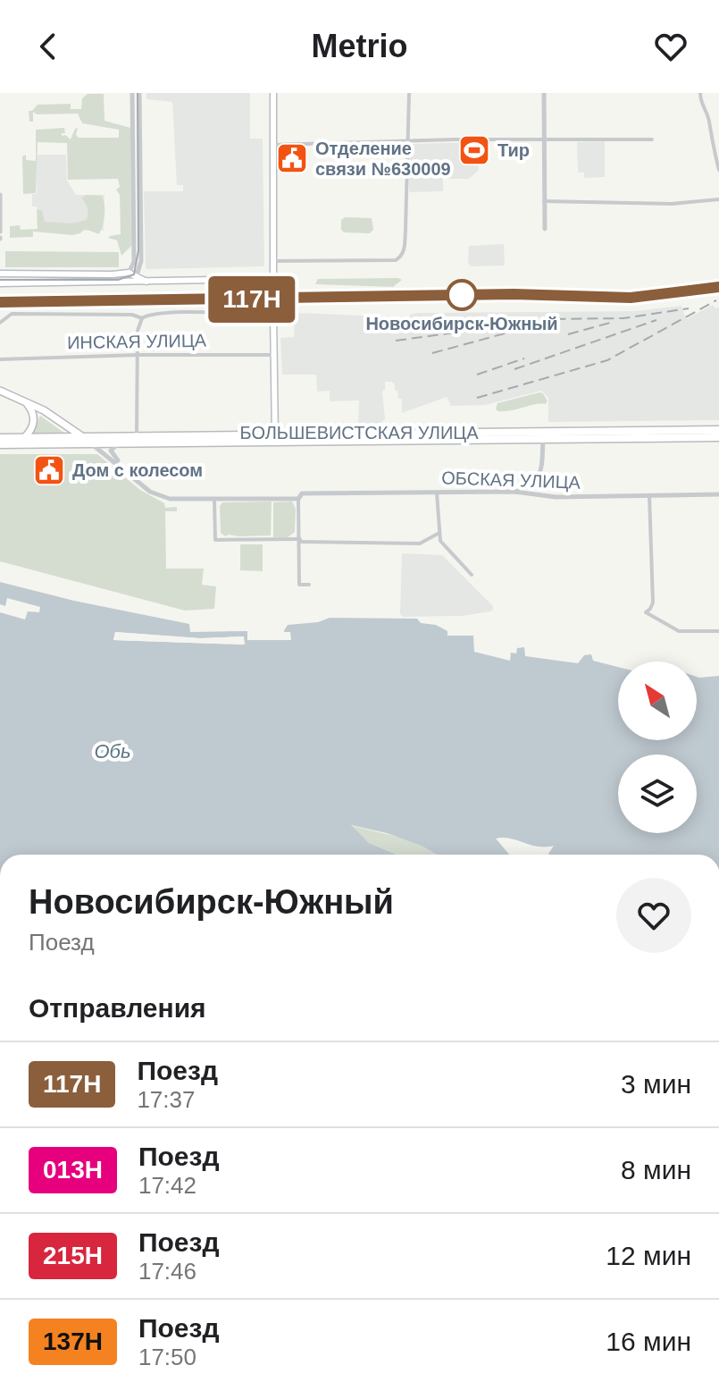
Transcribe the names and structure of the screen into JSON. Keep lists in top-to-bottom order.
{
  "streets": {
    "highway": ["БОЛЬШЕВИСТСКАЯ УЛИЦА"],
    "street": ["ИНСКАЯ УЛИЦА", "ОБСКАЯ УЛИЦА"]
  },
  "water": ["Обь"],
  "places": {
    "sports": ["Тир"],
    "public building": ["Отделение связи №630009", "Дом с колесом"],
    "other": ["Новосибирск-Южный"]
  },
  "north": "top left",
  "page": {
    "header": "Metrio",
    "on_map": "117Н",
    "heading": [
      ["Новосибирск-Южный", "Поезд"],
      "Отправления"
    ],
    "list": [
      {
        "mark": "117Н",
        "name": "Поезд",
        "note": "17:37",
        "value": "3 мин"
      },
      {
        "mark": "013Н",
        "name": "Поезд",
        "note": "17:42",
        "value": "8 мин"
      },
      {
        "mark": "215Н",
        "name": "Поезд",
        "note": "17:46",
        "value": "12 мин"
      },
      {
        "mark": "137Н",
        "name": "Поезд",
        "note": "17:50",
        "value": "16 мин"
      }
    ]
  }
}
